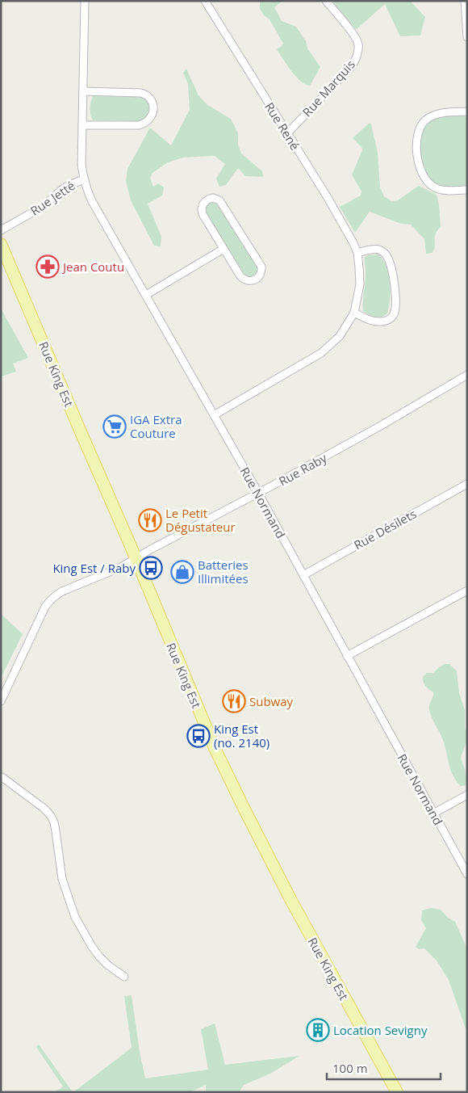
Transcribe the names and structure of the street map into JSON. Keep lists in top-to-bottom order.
{
  "streets": {
    "main road": ["Rue King Est"],
    "street": [
      "Rue Marquis",
      "Rue René",
      "Rue Jetté",
      "Rue Raby",
      "Rue Normand",
      "Rue Désilets"
    ]
  },
  "crossings": [
    ["Rue Marquis", "Rue René"],
    ["Rue René", "Rue Normand"],
    ["Rue Jetté", "Rue Normand"],
    ["Rue King Est", "Rue Raby"],
    ["Rue Raby", "Rue Normand"],
    ["Rue Normand", "Rue Désilets"]
  ],
  "places": {
    "pharmacy": ["Jean Coutu"],
    "supermarket": ["IGA Extra Couture"],
    "restaurant": ["Le Petit Dégustateur", "Subway"],
    "bus stop": ["King Est / Raby", "King Est (no. 2140)"],
    "shop": ["Batteries Illimitées"],
    "building": ["Location Sevigny"]
  },
  "scale_bar": "100 m"
}
